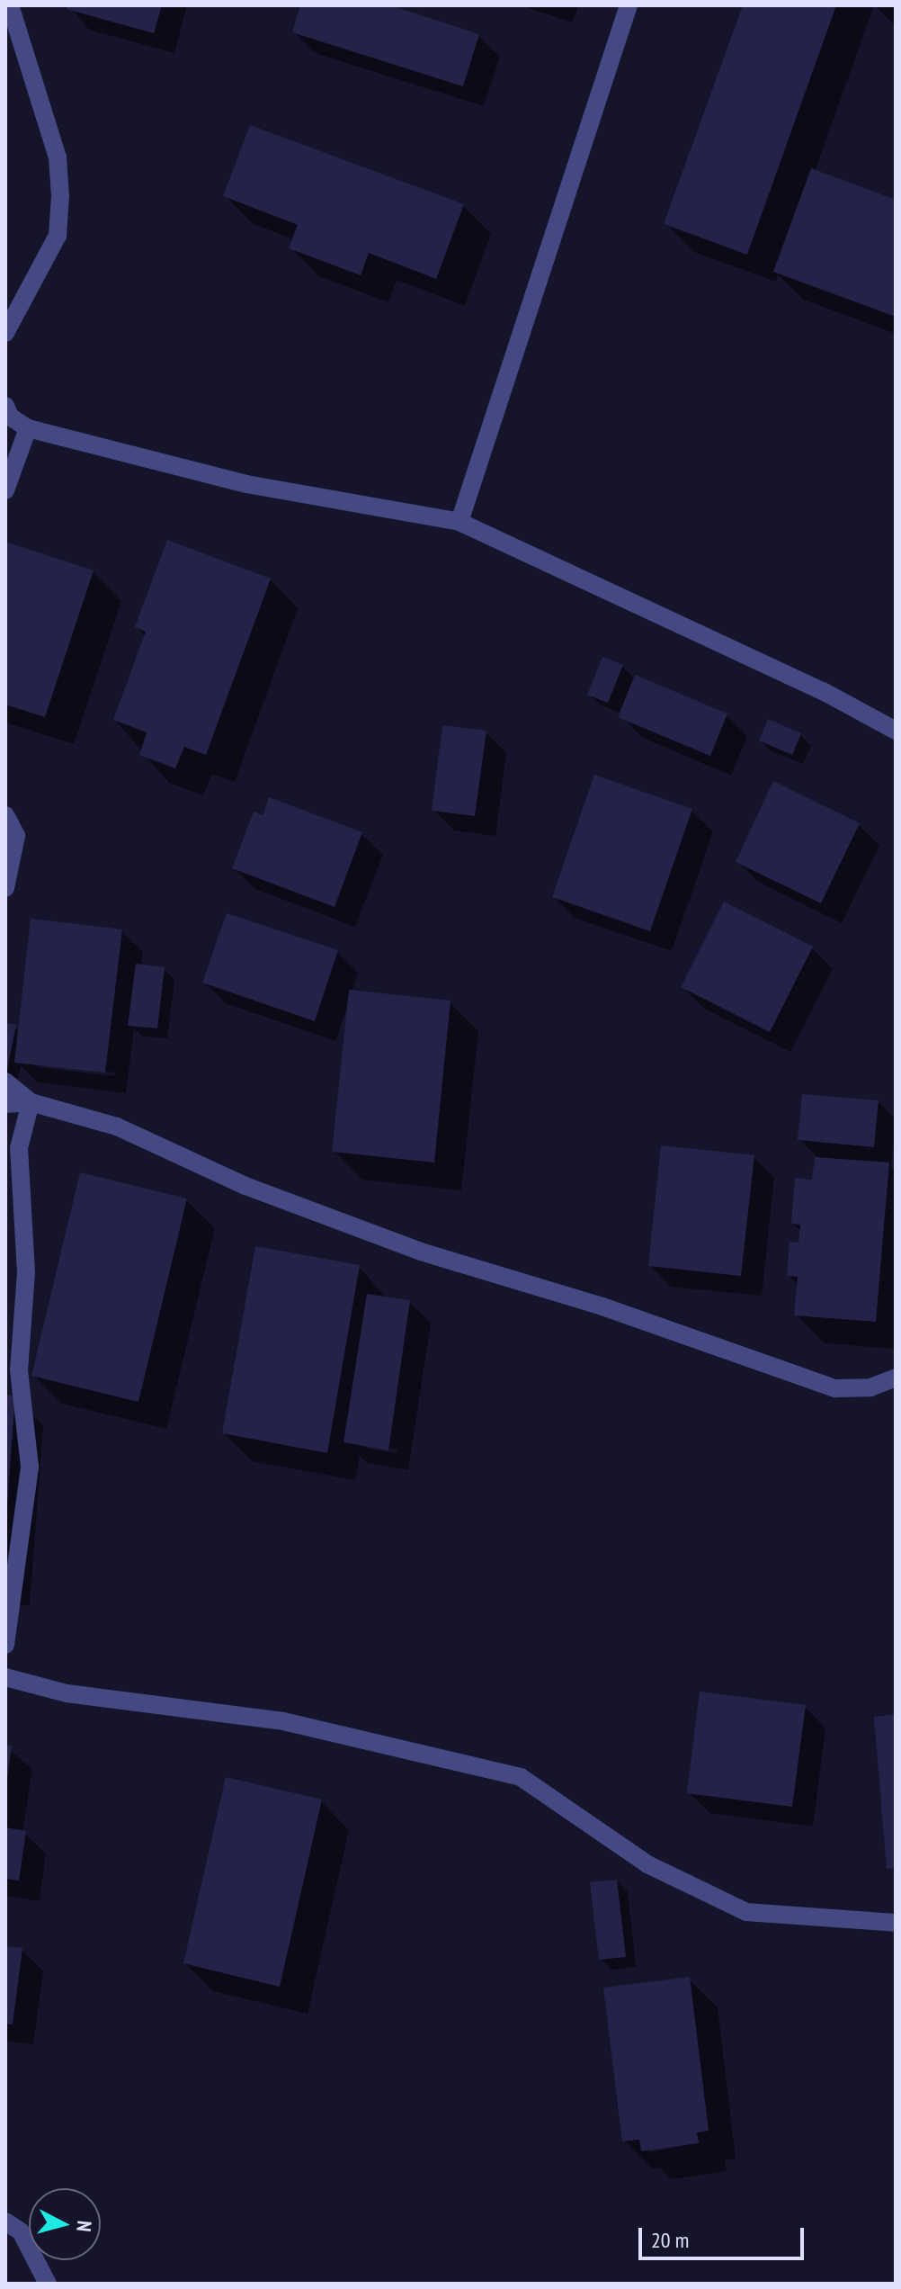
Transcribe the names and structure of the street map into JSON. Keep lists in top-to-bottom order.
{
  "scale_bar": "20 m",
  "north": "right"
}
